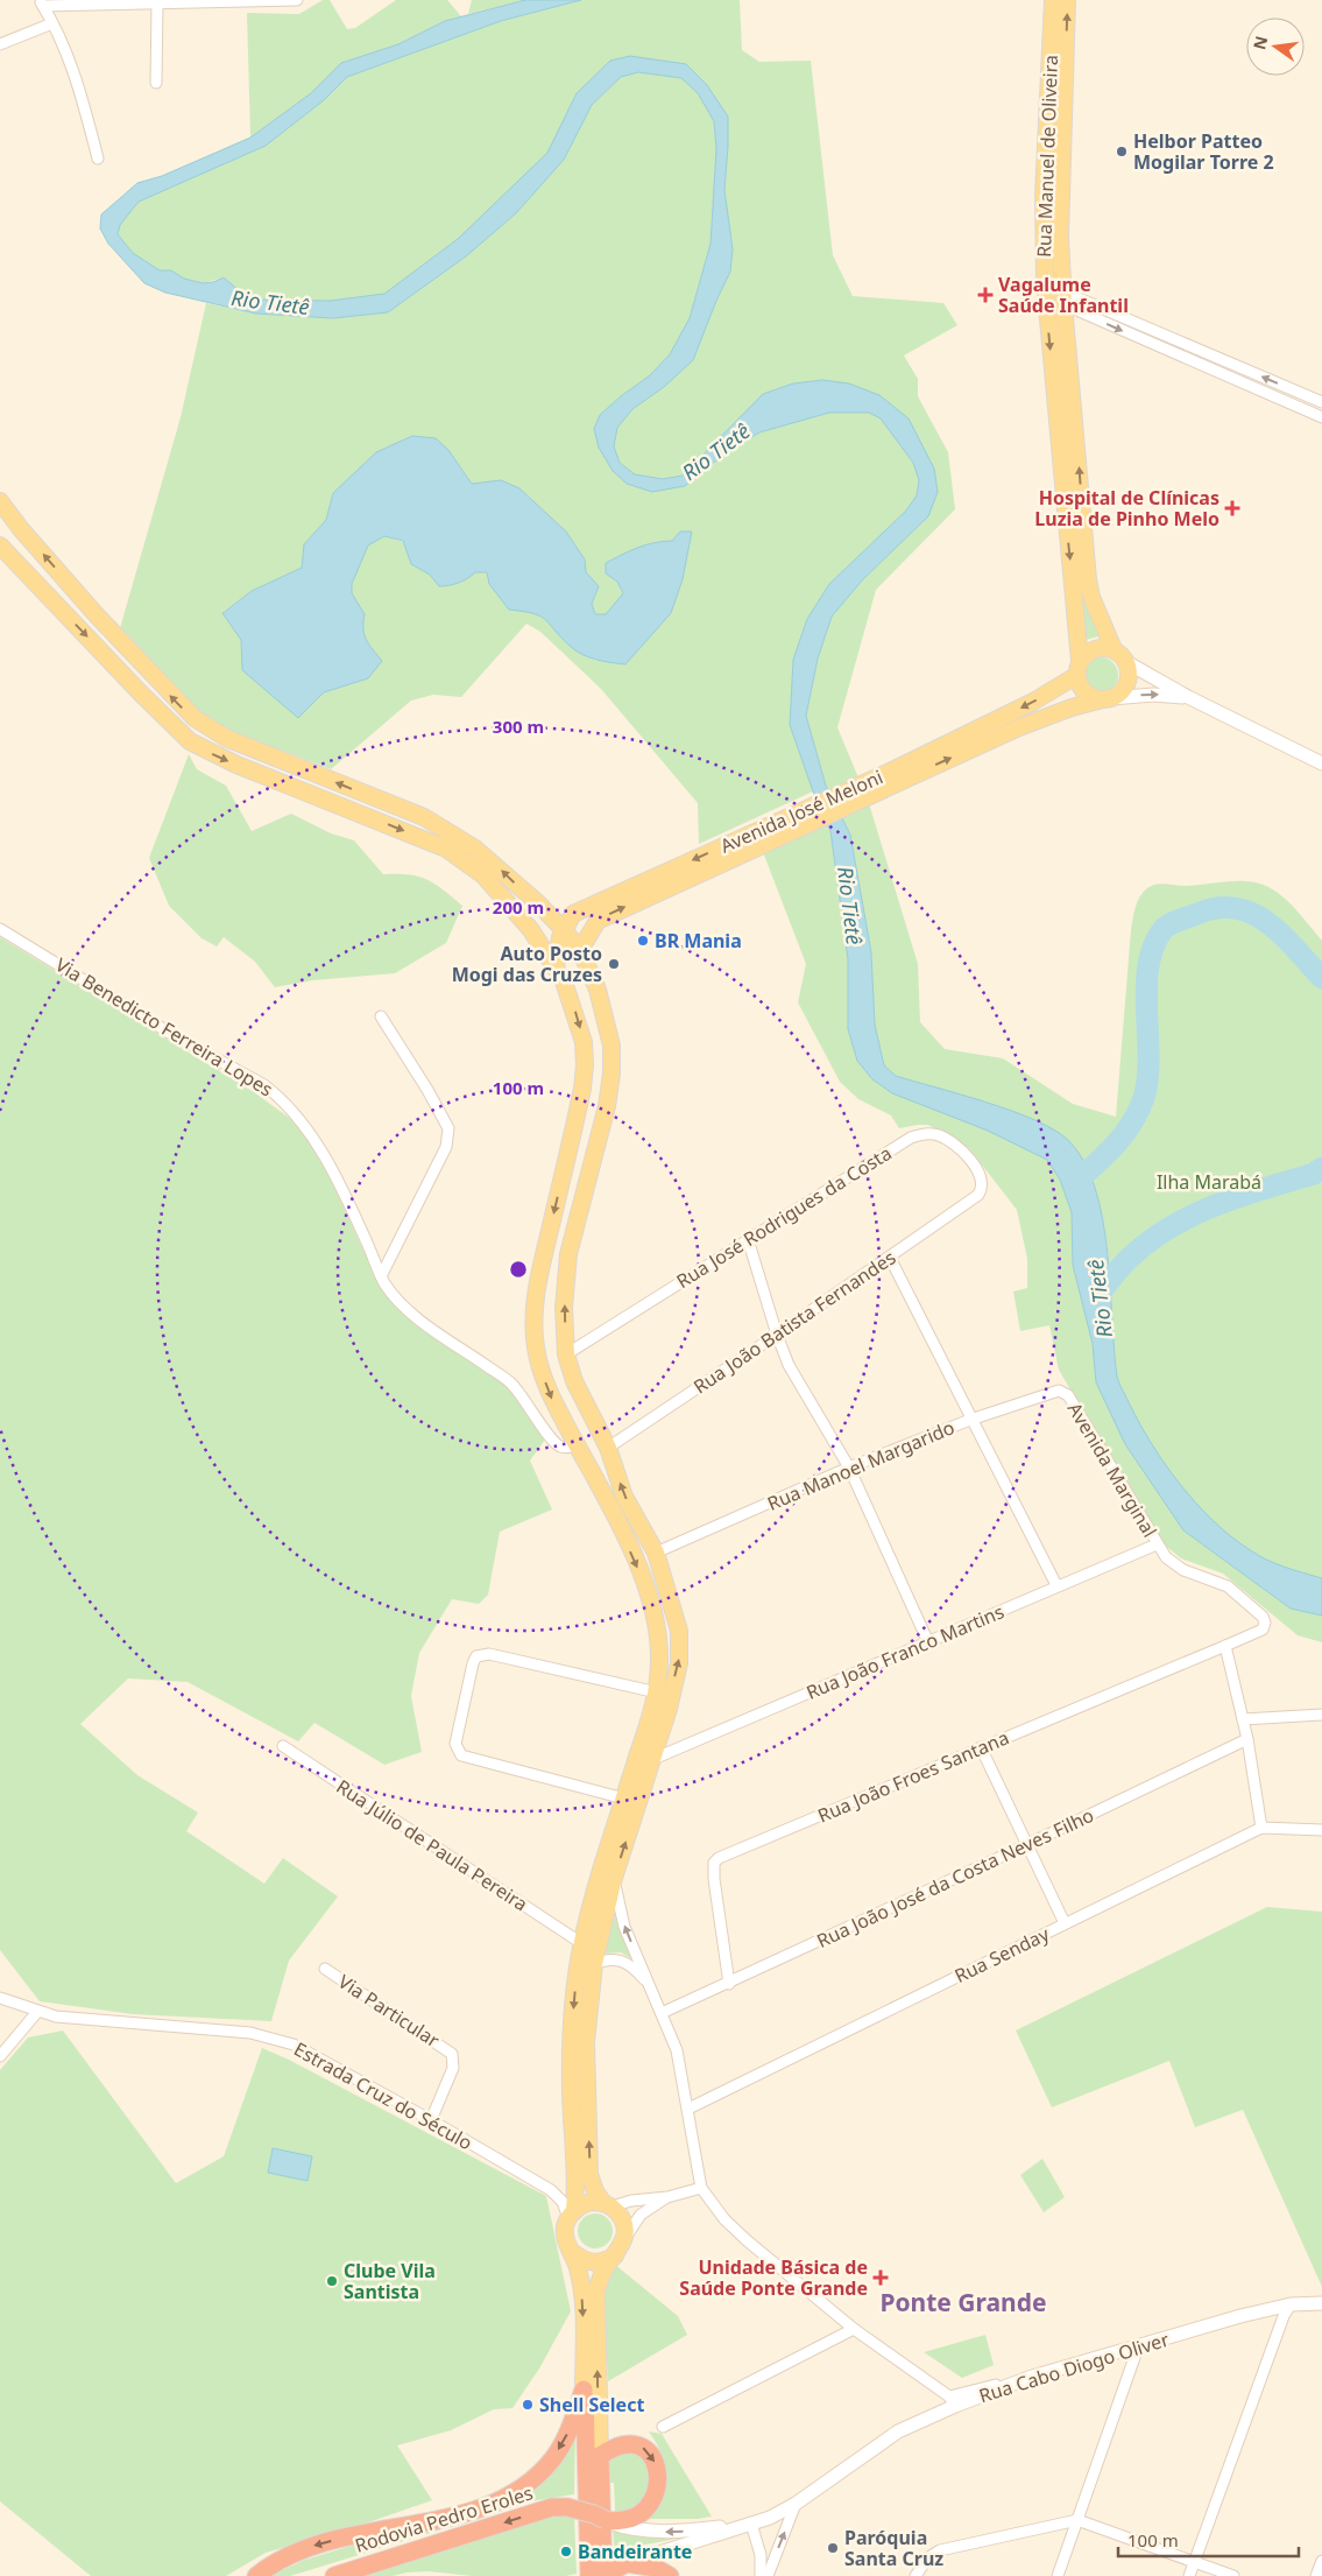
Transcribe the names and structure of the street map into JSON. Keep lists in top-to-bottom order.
{
  "streets": {
    "highway": ["Rodovia Pedro Eroles"],
    "main road": ["Rua Manuel de Oliveira", "Avenida José Meloni", "Rua Cabo Diogo Oliver"],
    "street": [
      "Via Benedicto Ferreira Lopes",
      "Rua José Rodrigues da Costa",
      "Rua João Batista Fernandes",
      "Rua Manoel Margarido",
      "Avenida Marginal",
      "Rua João Franco Martins",
      "Rua João Froes Santana",
      "Rua Júlio de Paula Pereira",
      "Rua João José da Costa Neves Filho",
      "Rua Senday",
      "Via Particular",
      "Estrada Cruz do Século"
    ]
  },
  "crossings": [
    ["Rua Manuel de Oliveira", "Avenida José Meloni"],
    ["Rua José Rodrigues da Costa", "Rua João Batista Fernandes"],
    ["Rua Manoel Margarido", "Avenida Marginal"],
    ["Avenida Marginal", "Rua João Franco Martins"],
    ["Avenida Marginal", "Rua João Froes Santana"],
    ["Rua João Froes Santana", "Rua João José da Costa Neves Filho"],
    ["Via Particular", "Estrada Cruz do Século"]
  ],
  "one_way": ["Rodovia Pedro Eroles"],
  "districts": ["Ponte Grande"],
  "water": ["Rio Tietê"],
  "parks": ["Ilha Marabá"],
  "places": {
    "other": [
      "Helbor Patteo Mogilar Torre 2",
      "BR Mania",
      "Auto Posto Mogi das Cruzes",
      "Clube Vila Santista",
      "Shell Select",
      "Paróquia Santa Cruz",
      "Bandeirante"
    ],
    "health": ["Vagalume Saúde Infantil", "Hospital de Clínicas Luzia de Pinho Melo", "Unidade Básica de Saúde Ponte Grande"]
  },
  "scale_bar": "100 m",
  "north": "left",
  "rings": ["300 m", "200 m", "100 m"]
}
